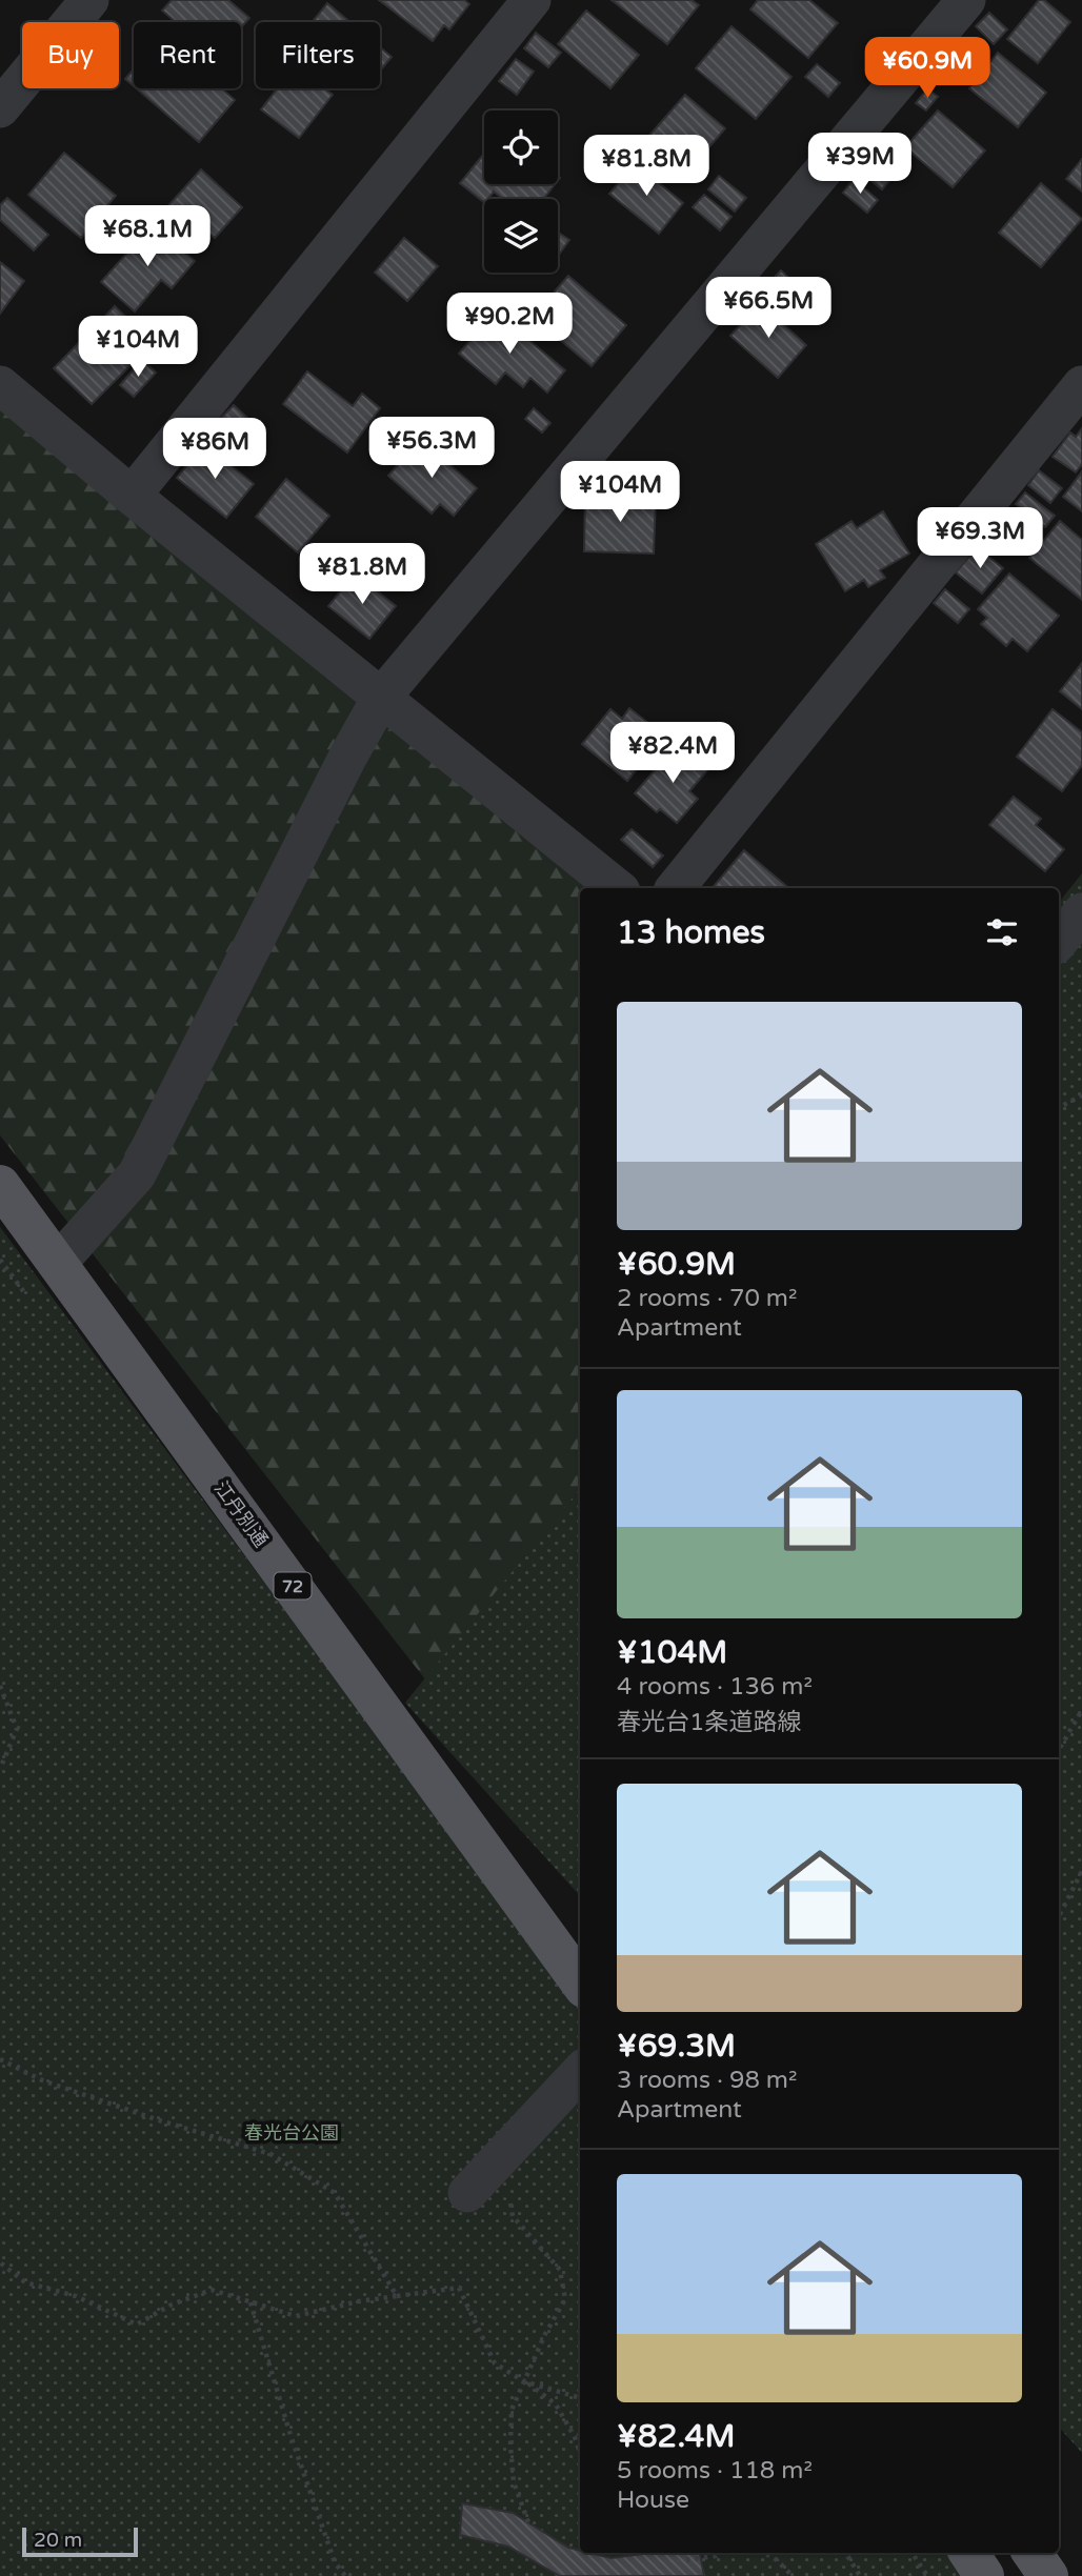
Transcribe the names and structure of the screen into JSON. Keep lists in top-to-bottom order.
{
  "streets": {
    "main road": ["江丹別通", "72"]
  },
  "parks": ["春光台公園"],
  "scale_bar": "20 m",
  "page": {
    "chip": ["Buy", "Rent", "Filters"],
    "price": [
      "¥60.9M",
      "¥39M",
      "¥81.8M",
      "¥68.1M",
      "¥66.5M",
      "¥90.2M",
      "¥104M",
      "¥56.3M",
      "¥86M",
      "¥104M",
      "¥69.3M",
      "¥81.8M",
      "¥82.4M"
    ],
    "heading": "13 homes",
    "list": [
      {
        "name": "¥60.9M",
        "note": "2 rooms · 70 m² · Apartment"
      },
      {
        "name": "¥104M",
        "note": "4 rooms · 136 m² · 春光台1条道路線"
      },
      {
        "name": "¥69.3M",
        "note": "3 rooms · 98 m² · Apartment"
      },
      {
        "name": "¥82.4M",
        "note": "5 rooms · 118 m² · House"
      }
    ],
    "scale": "20 m"
  }
}
